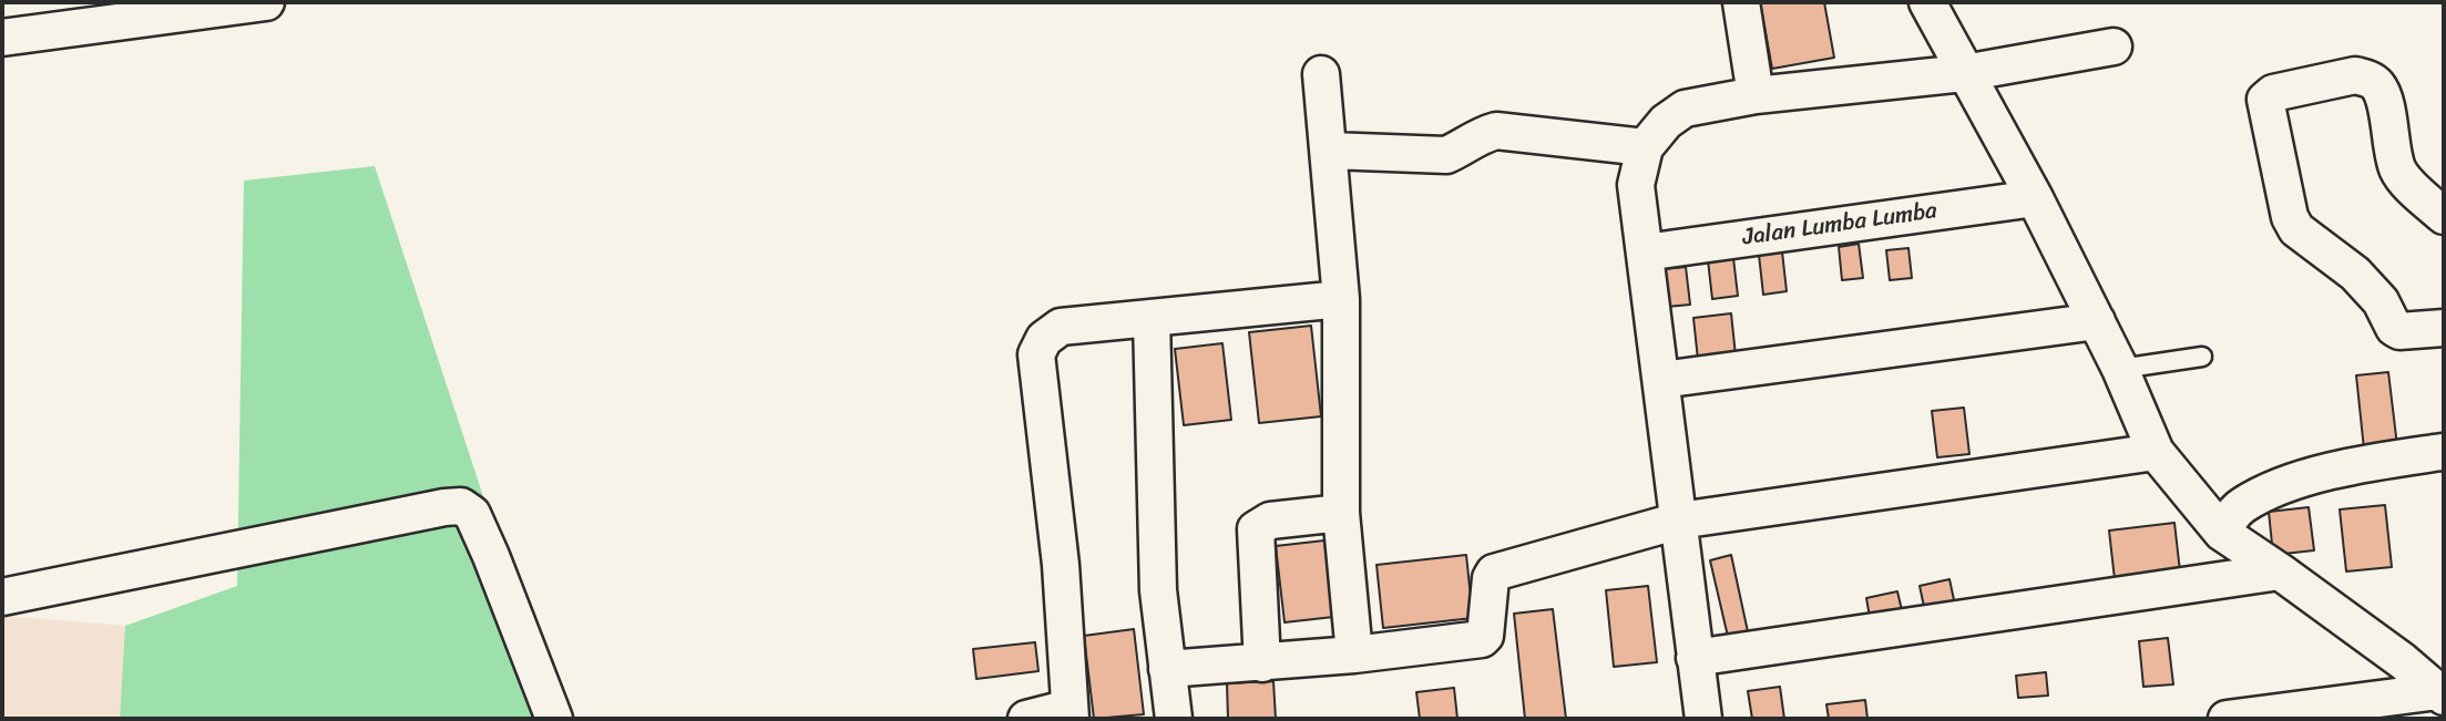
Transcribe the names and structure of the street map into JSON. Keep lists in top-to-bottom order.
{
  "streets": {
    "street": ["Jalan Lumba Lumba"]
  }
}
